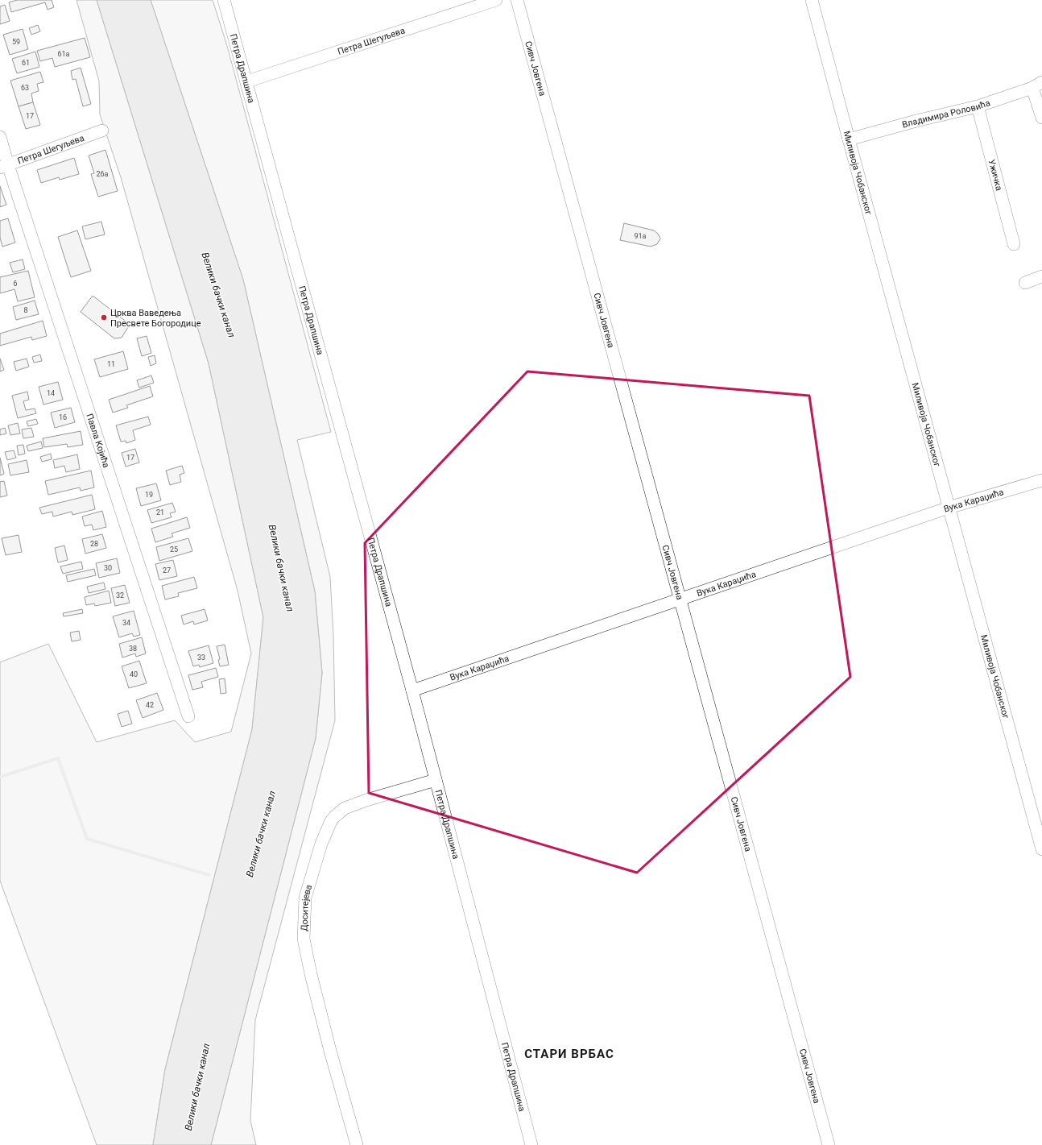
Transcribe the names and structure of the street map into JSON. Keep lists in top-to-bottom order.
{
  "streets": {
    "street": [
      "Петра Шегуљева",
      "Петра Драпшина",
      "Сивч Јовгена",
      "Владимира Роловића",
      "Миливоја Чобанског",
      "Ужичка",
      "Павла Којића",
      "Вука Караџића",
      "Доситејева"
    ]
  },
  "crossings": [
    ["Петра Шегуљева", "Петра Драпшина"],
    ["Петра Шегуљева", "Павла Којића"],
    ["Петра Драпшина", "Вука Караџића"],
    ["Петра Драпшина", "Доситејева"],
    ["Сивч Јовгена", "Вука Караџића"],
    ["Владимира Роловића", "Миливоја Чобанског"],
    ["Владимира Роловића", "Ужичка"],
    ["Миливоја Чобанског", "Вука Караџића"]
  ],
  "districts": ["СТАРИ ВРБАС"],
  "water": ["Велики бачки канал"],
  "places": ["Црква Ваведења Пресвете Богородице"],
  "house_numbers": [
    "59",
    "61a",
    "61",
    "63",
    "17",
    "26a",
    "91a",
    "6",
    "8",
    "11",
    "14",
    "16",
    "17",
    "19",
    "21",
    "28",
    "25",
    "30",
    "27",
    "32",
    "34",
    "38",
    "33",
    "40",
    "42"
  ]
}
